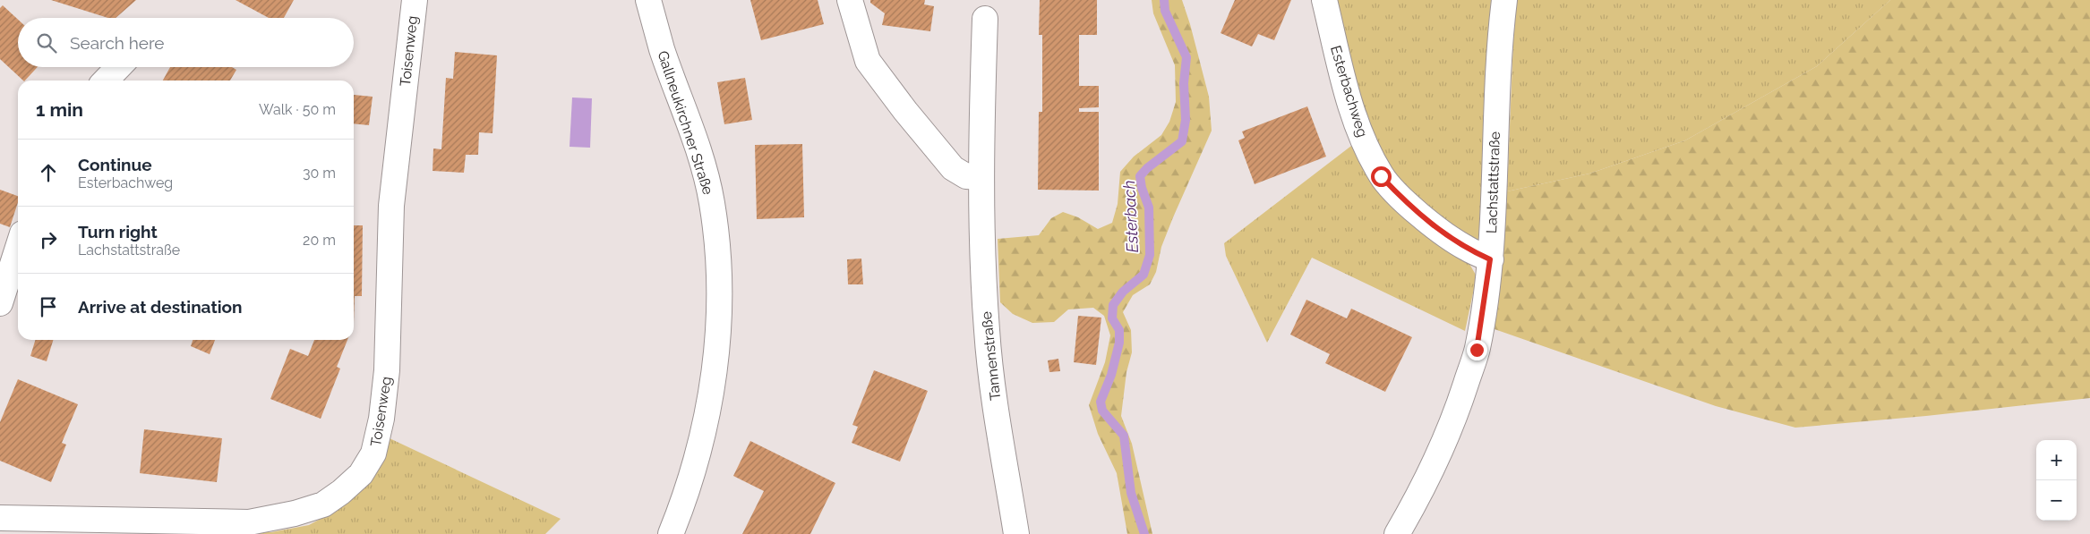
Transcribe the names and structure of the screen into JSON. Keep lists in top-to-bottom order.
{
  "streets": {
    "street": [
      "Toisenweg",
      "Esterbachweg",
      "Gallneukirchner Straße",
      "Lachstattstraße",
      "Tannenstraße"
    ]
  },
  "crossings": [
    ["Esterbachweg", "Lachstattstraße"]
  ],
  "water": ["Esterbach"],
  "page": {
    "search": "Search here",
    "heading": ["1 min", "Walk · 50 m"],
    "list": [
      ["Continue", "Esterbachweg", "30 m"],
      ["Turn right", "Lachstattstraße", "20 m"],
      "Arrive at destination"
    ],
    "map_buttons": ["+", "−"]
  }
}
